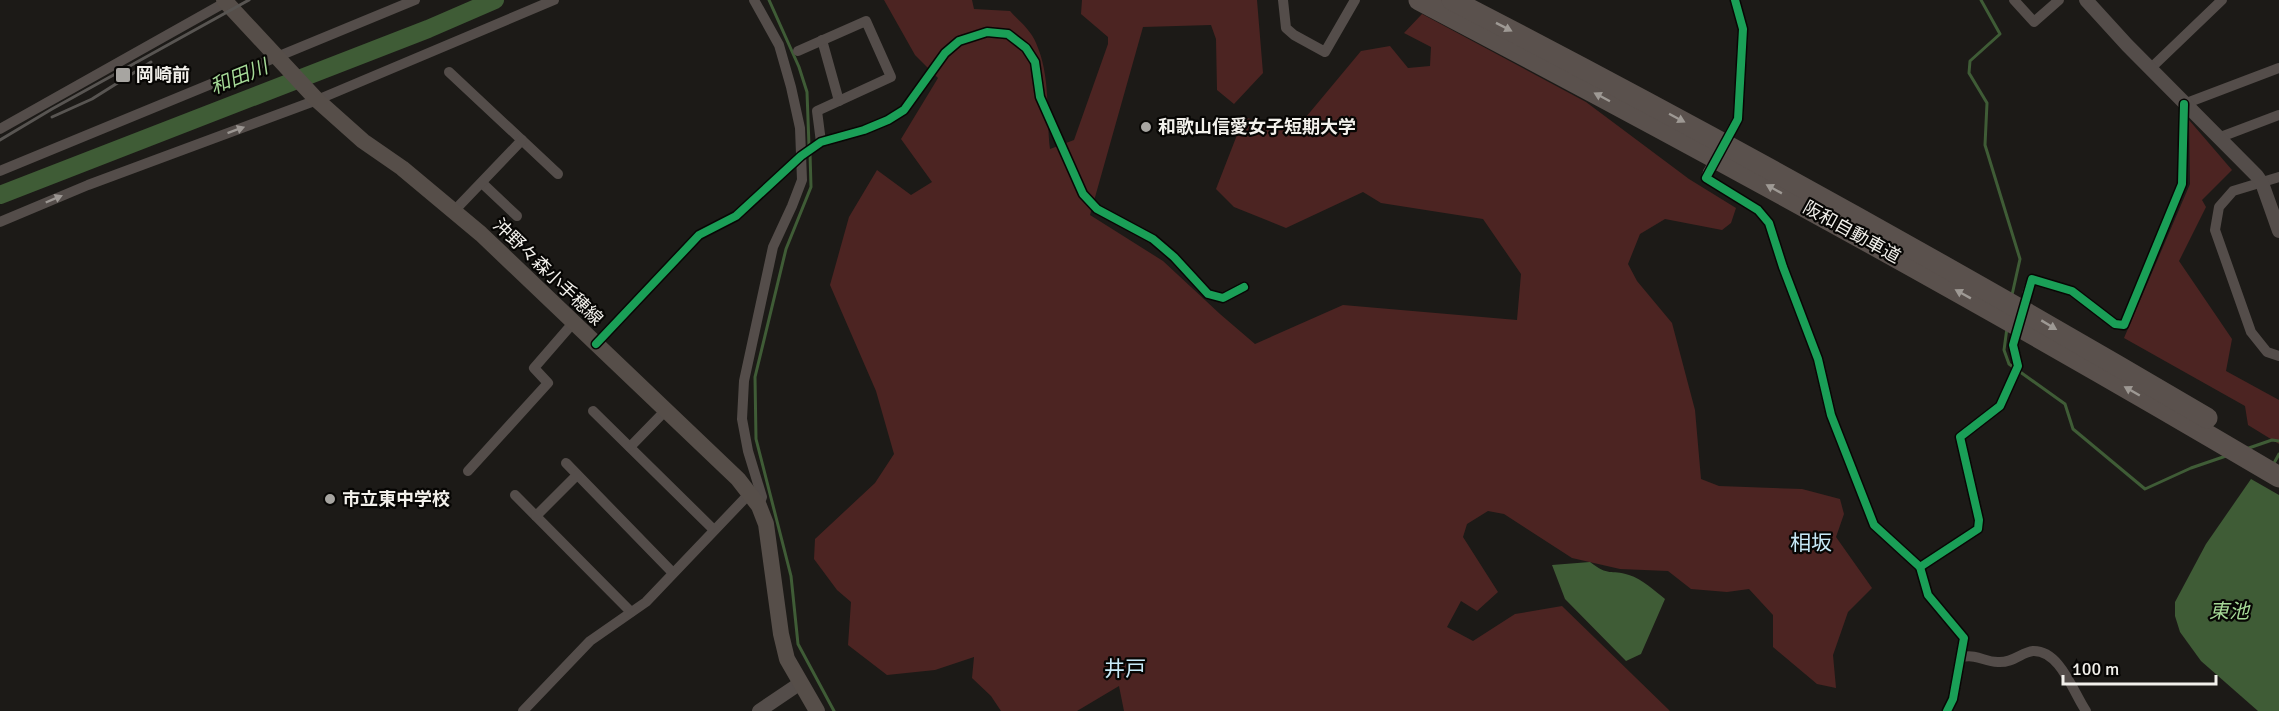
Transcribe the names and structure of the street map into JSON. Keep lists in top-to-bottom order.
{
  "streets": {
    "highway": ["阪和自動車道"],
    "main road": ["沖野々森小手穂線"]
  },
  "districts": ["相坂", "井戸"],
  "water": ["和田川", "東池"],
  "places": {
    "transit": ["岡崎前"],
    "other": ["和歌山信愛女子短期大学", "市立東中学校"]
  },
  "scale_bar": "100 m"
}
